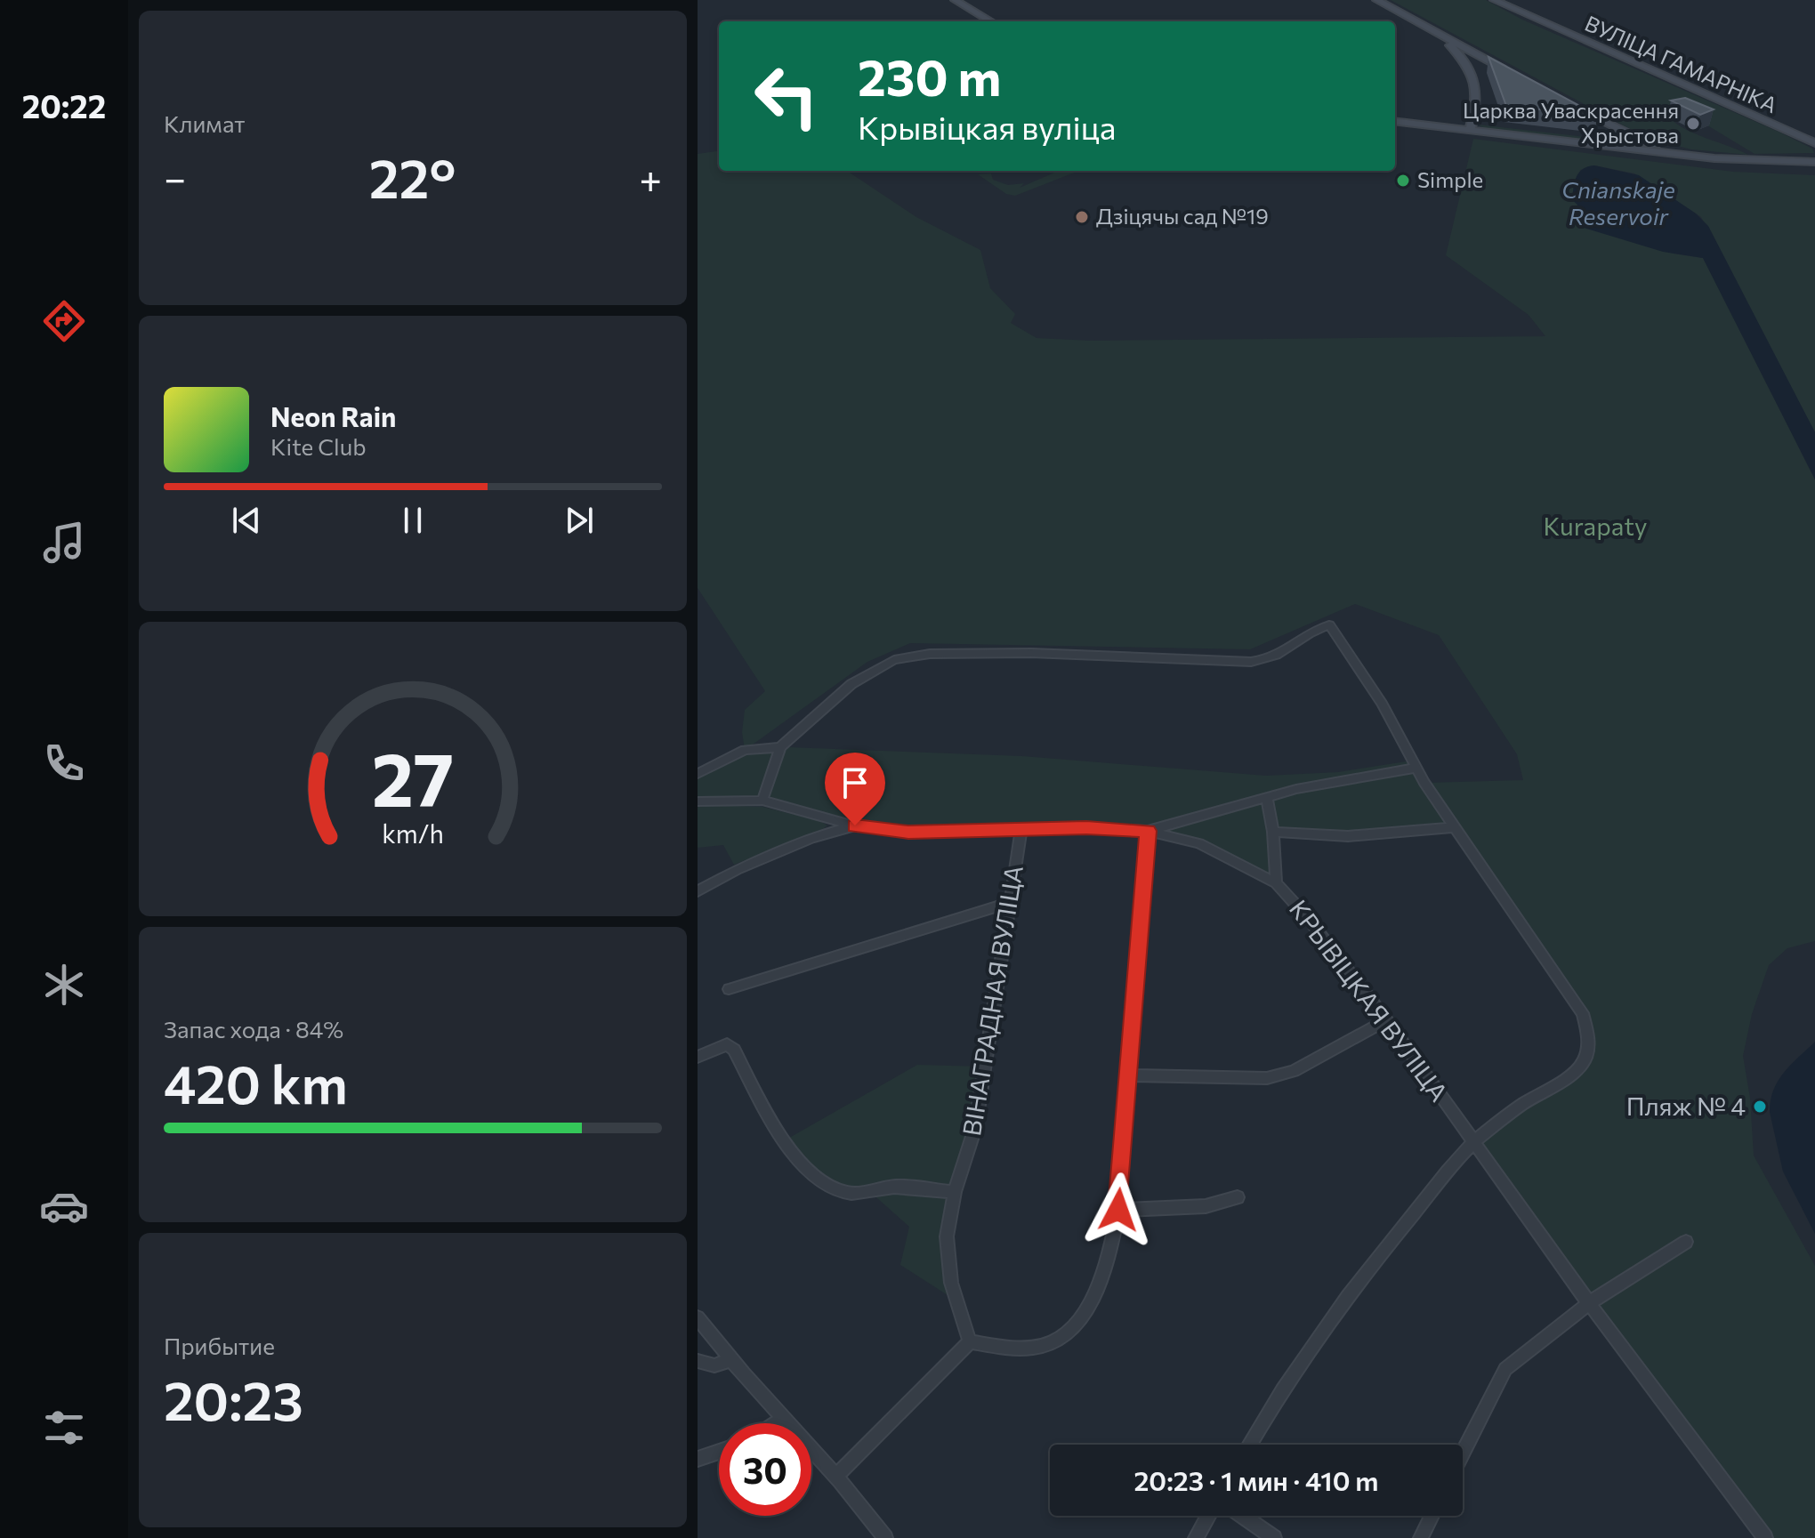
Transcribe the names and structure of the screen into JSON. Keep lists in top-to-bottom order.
{
  "streets": {
    "main road": ["ВУЛІЦА ГАМАРНІКА"],
    "street": ["ВІНАГРАДНАЯ ВУЛІЦА", "КРЫВІЦКАЯ ВУЛІЦА"]
  },
  "crossings": [
    ["ВІНАГРАДНАЯ ВУЛІЦА", "КРЫВІЦКАЯ ВУЛІЦА"]
  ],
  "water": ["Cnianskaje Reservoir"],
  "parks": ["Kurapaty"],
  "places": [
    "Царква Уваскрасення Хрыстова",
    "Simple",
    "Дзіцячы сад №19",
    "Пляж № 4"
  ],
  "page": {
    "tabs": "20:22",
    "tile": [
      "Климат",
      ["Запас хода · 84%", "420 km"],
      ["Прибытие", "20:23"]
    ],
    "turn": ["230 m", "Крывіцкая вуліца"],
    "heat": ["−", "22°", "+"],
    "song": ["Neon Rain", "Kite Club"],
    "limit": "30",
    "trip": "20:23 · 1 мин · 410 m",
    "gauge": ["27", "km/h"]
  }
}
